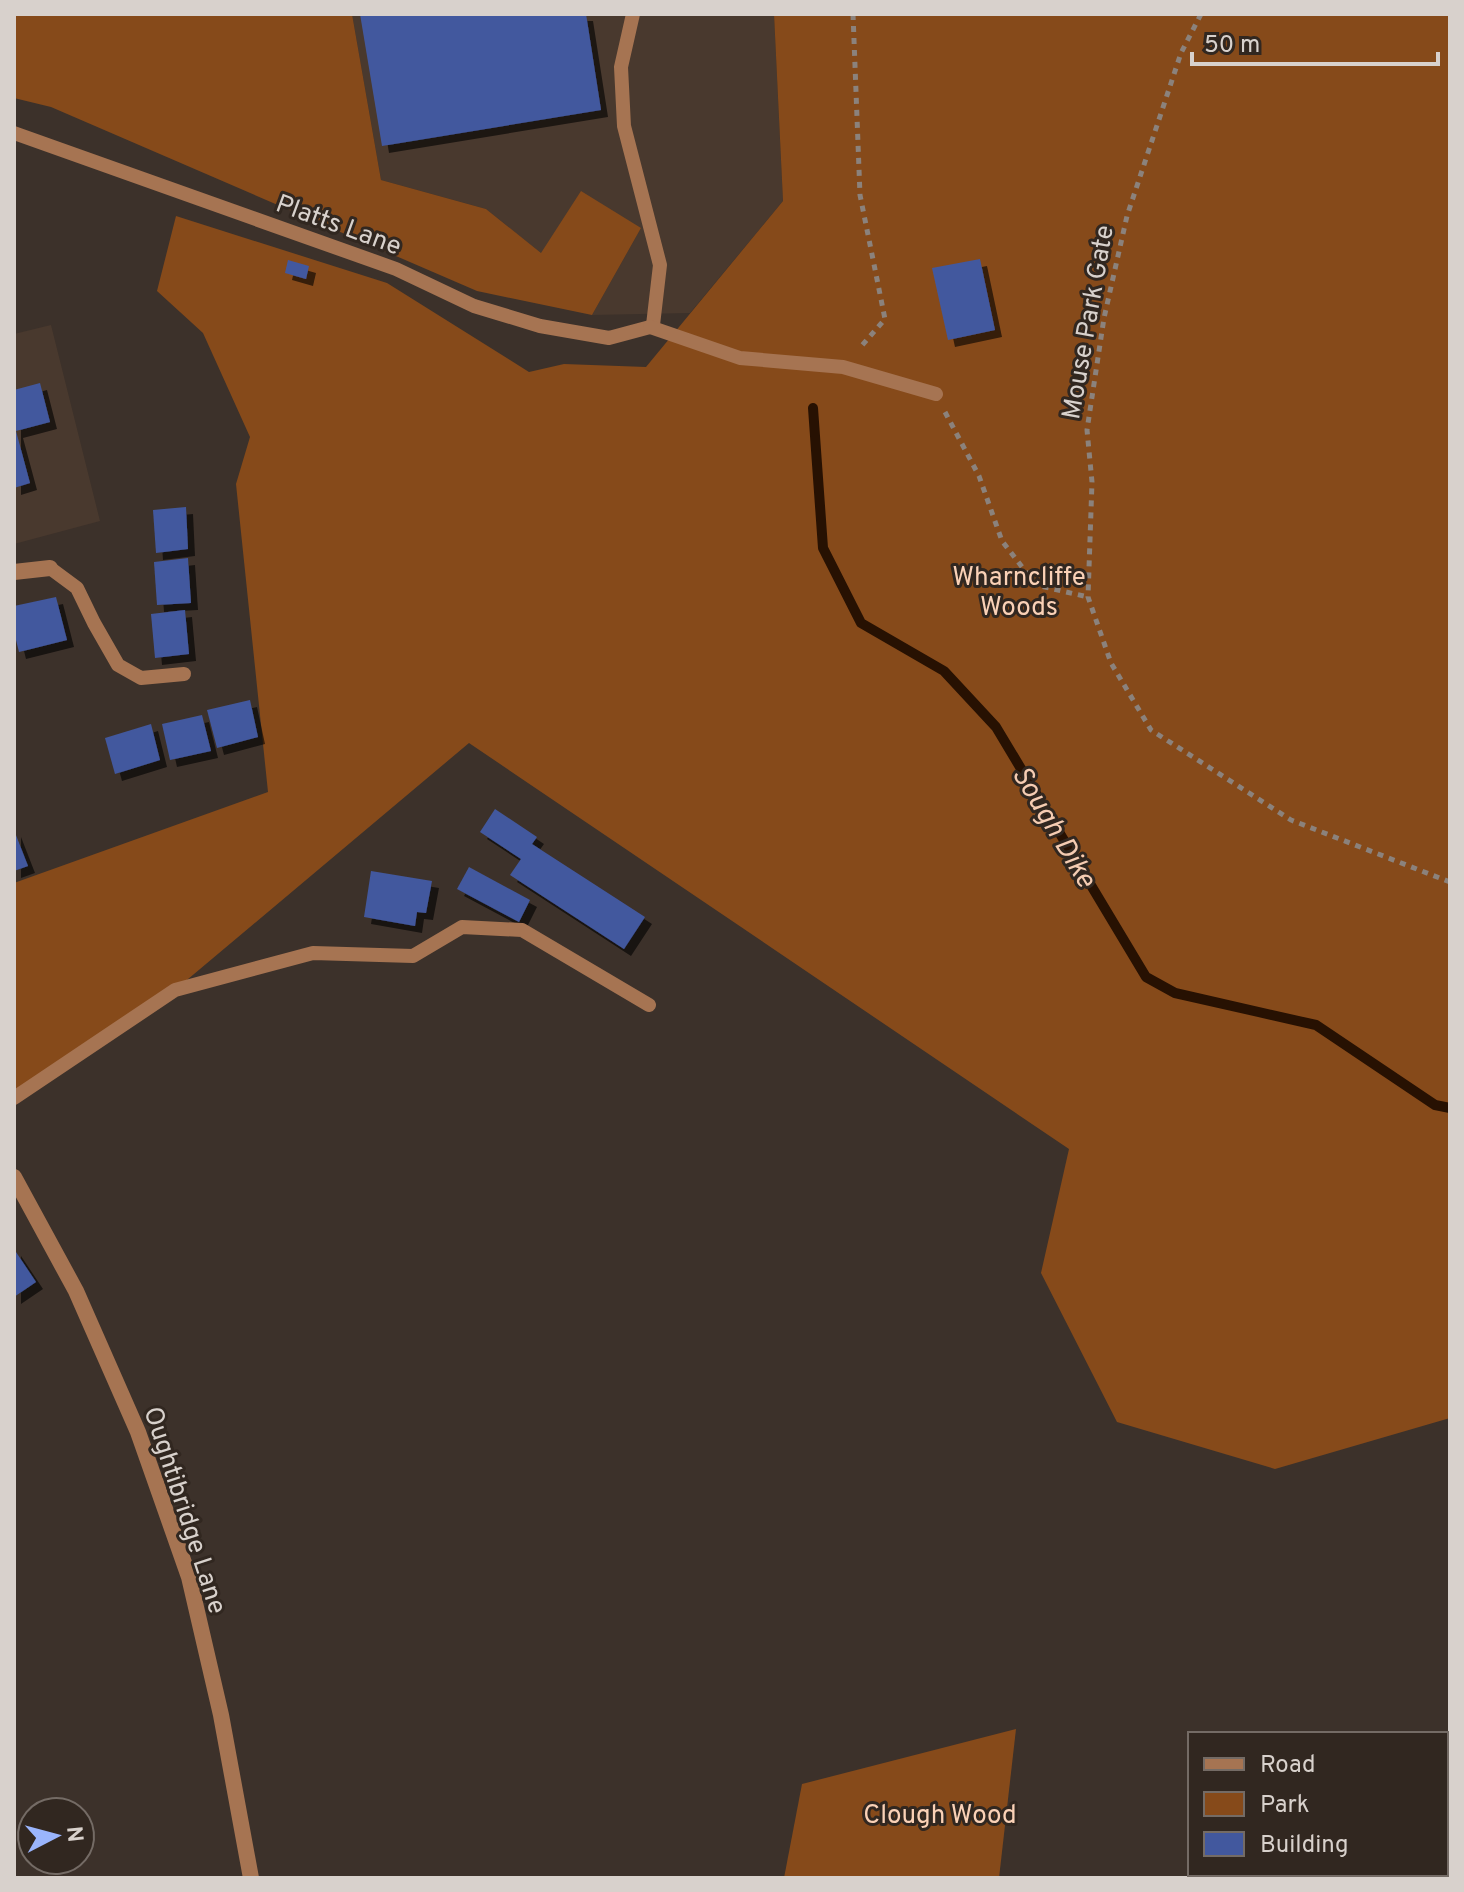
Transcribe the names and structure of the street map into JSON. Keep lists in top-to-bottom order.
{
  "streets": {
    "street": ["Oughtibridge Lane"],
    "lane": ["Platts Lane"],
    "path": ["Mouse Park Gate"]
  },
  "water": ["Sough Dike"],
  "parks": ["Wharncliffe Woods", "Clough Wood"],
  "legend": ["Road", "Park", "Building"],
  "scale_bar": "50 m",
  "north": "right"
}
